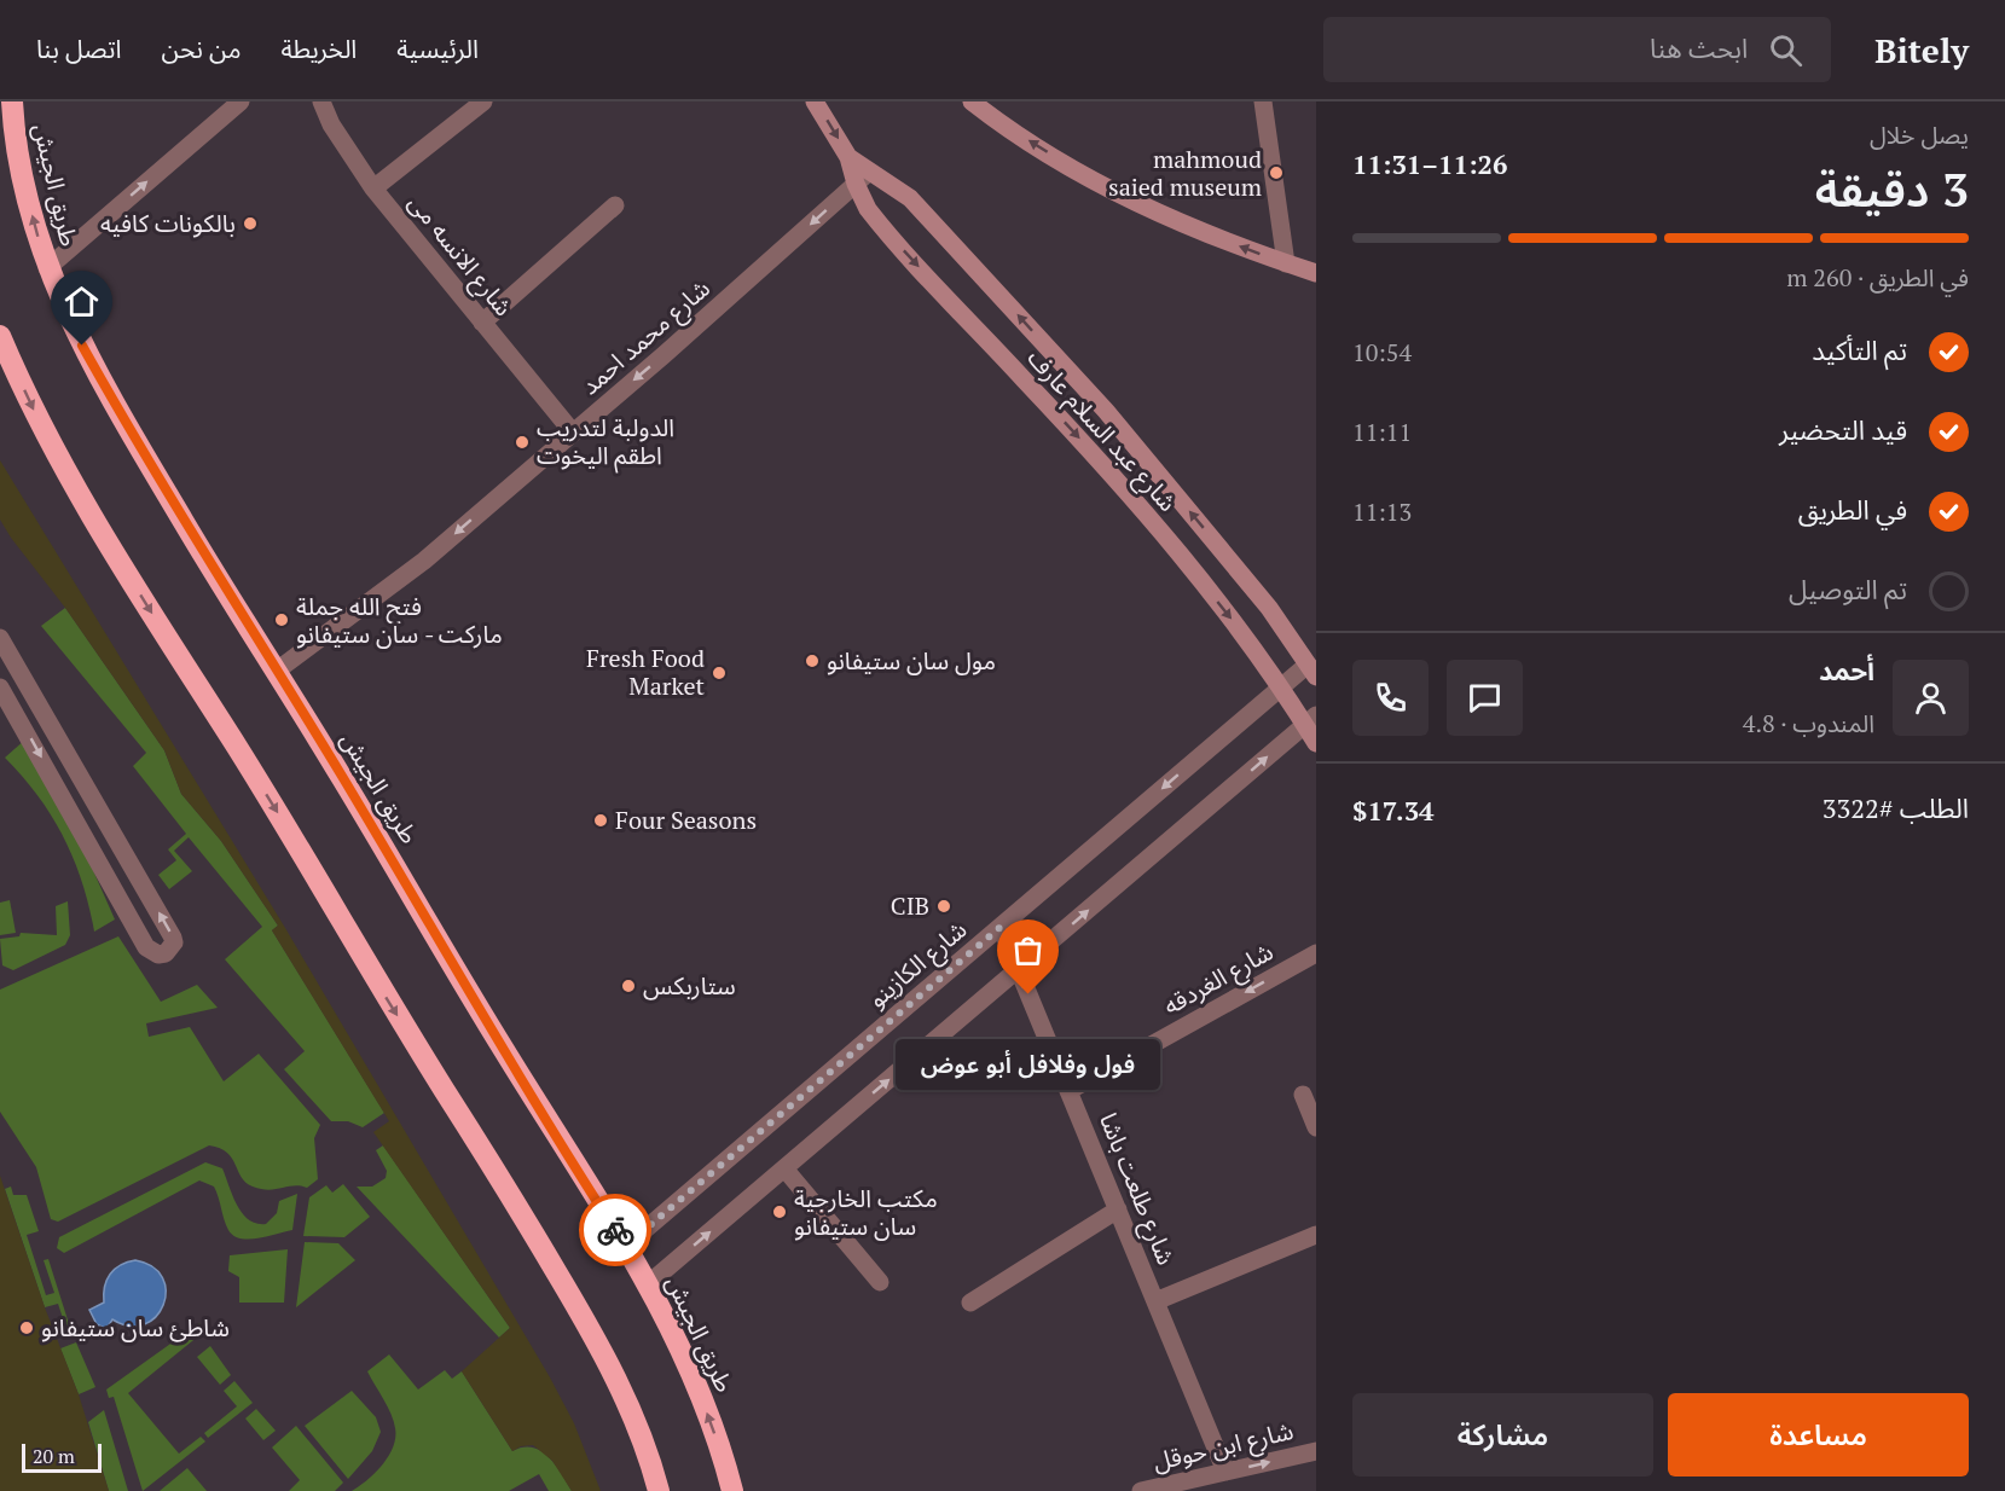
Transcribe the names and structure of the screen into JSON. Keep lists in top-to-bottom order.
{
  "streets": {
    "highway": ["طريق الجيش"],
    "street": [
      "شارع الانسه مى",
      "شارع محمد احمد",
      "شارع عبد السلام عارف",
      "شارع الكازينو",
      "شارع الغردقه",
      "شارع طلعت باشا",
      "شارع ابن حوقل"
    ]
  },
  "crossings": [
    ["طريق الجيش", "شارع محمد احمد"],
    ["طريق الجيش", "شارع الكازينو"],
    ["شارع الانسه مى", "شارع محمد احمد"],
    ["شارع محمد احمد", "شارع عبد السلام عارف"],
    ["شارع عبد السلام عارف", "شارع الكازينو"],
    ["شارع الكازينو", "شارع طلعت باشا"],
    ["شارع الغردقه", "شارع طلعت باشا"],
    ["شارع طلعت باشا", "شارع ابن حوقل"]
  ],
  "one_way": ["شارع محمد احمد", "شارع ابن حوقل"],
  "places": [
    "mahmoud saied museum",
    "بالكونات كافيه",
    "الدولبة لتدريب اطقم اليخوت",
    "فتح الله جملة ماركت - سان ستيفانو",
    "مول سان ستيفانو",
    "Fresh Food Market",
    "Four Seasons",
    "CIB",
    "ستاربكس",
    "فول وفلافل أبو عوض",
    "مكتب الخارجية سان ستيفانو",
    "شاطئ سان ستيفانو"
  ],
  "scale_bar": "20 m",
  "page": {
    "header": "Bitely",
    "search": "ابحث هنا",
    "nav": [
      "الرئيسية",
      "الخريطة",
      "من نحن",
      "اتصل بنا"
    ],
    "heading": ["3 دقيقة", "يصل خلال", "11:26–11:31"],
    "panel": [
      "أحمد",
      "المندوب · 4.8",
      "الطلب #3322",
      "$17.34"
    ],
    "bar": "في الطريق · 260 m",
    "list": [
      ["تم التأكيد", "10:54"],
      ["قيد التحضير", "11:11"],
      ["في الطريق", "11:13"],
      "تم التوصيل"
    ],
    "bubble": "فول وفلافل أبو عوض",
    "buttons": ["مساعدة", "مشاركة"],
    "scale": "20 m"
  }
}
